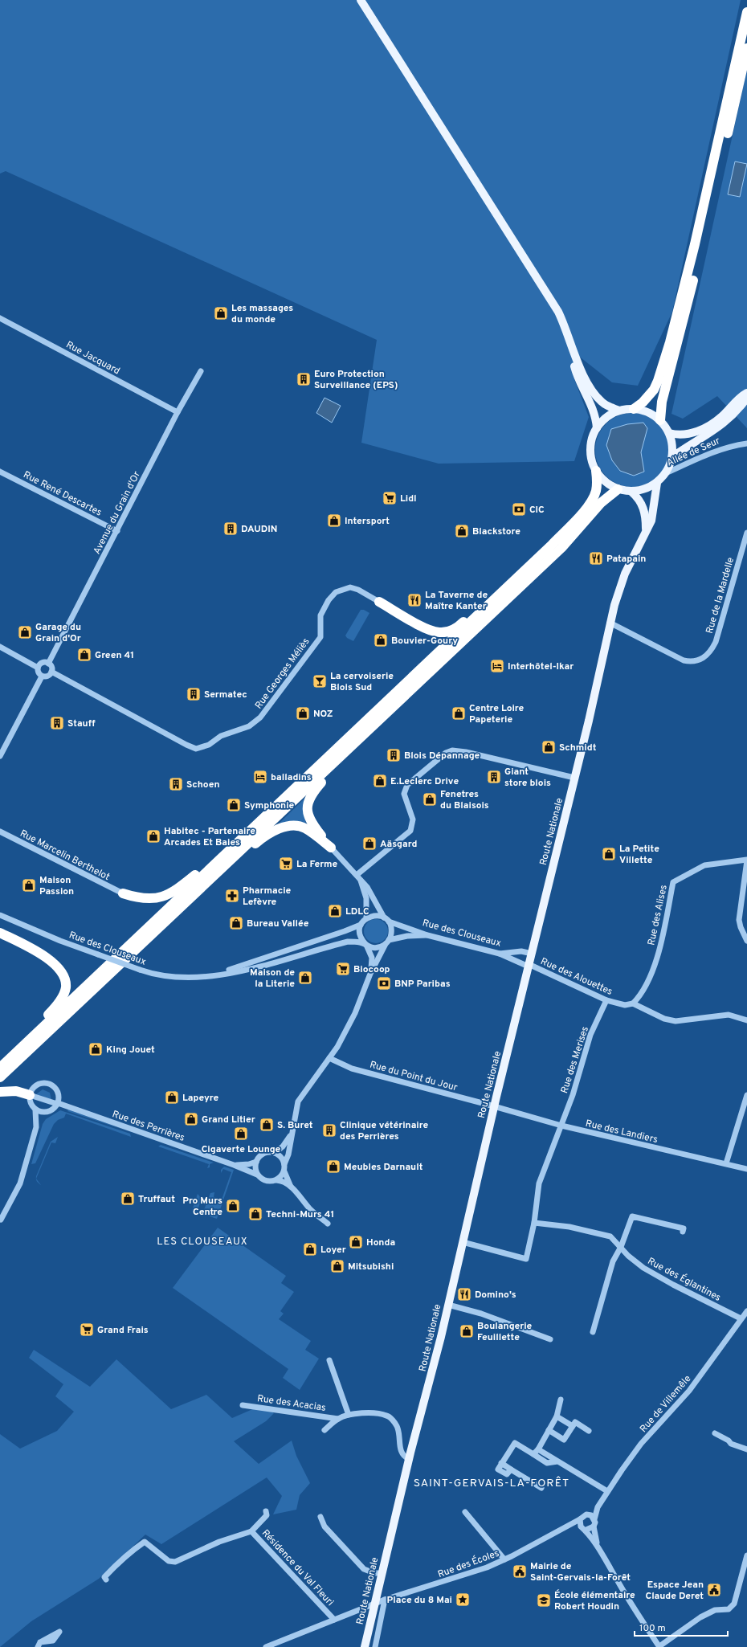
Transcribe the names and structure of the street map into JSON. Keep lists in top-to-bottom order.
{
  "streets": {
    "main road": ["Route Nationale"],
    "street": [
      "Rue Jacquard",
      "Allée de Seur",
      "Rue René Descartes",
      "Avenue du Grain d'Or",
      "Rue de la Mardelle",
      "Rue Georges Méliès",
      "Rue Marcelin Berthelot",
      "Rue des Alises",
      "Rue des Clouseaux",
      "Rue des Alouettes",
      "Rue des Merises",
      "Rue du Point du Jour",
      "Rue des Perrières",
      "Rue des Landiers",
      "Rue des Églantines",
      "Rue des Acacias",
      "Rue de Villemêle",
      "Rue des Écoles",
      "Résidence du Val Fleuri"
    ]
  },
  "crossings": [
    ["Rue Jacquard", "Avenue du Grain d'Or"],
    ["Allée de Seur", "Route Nationale"],
    ["Rue René Descartes", "Avenue du Grain d'Or"],
    ["Avenue du Grain d'Or", "Rue Georges Méliès"],
    ["Rue de la Mardelle", "Route Nationale"],
    ["Route Nationale", "Rue des Clouseaux"],
    ["Route Nationale", "Rue des Alouettes"],
    ["Route Nationale", "Rue des Merises"],
    ["Route Nationale", "Rue du Point du Jour"],
    ["Route Nationale", "Rue des Landiers"],
    ["Route Nationale", "Rue des Acacias"],
    ["Route Nationale", "Rue des Écoles"],
    ["Rue des Alises", "Rue des Alouettes"],
    ["Rue des Clouseaux", "Rue des Alouettes"],
    ["Rue des Alouettes", "Rue des Merises"],
    ["Rue des Merises", "Rue des Landiers"],
    ["Rue des Merises", "Rue des Églantines"],
    ["Rue du Point du Jour", "Rue des Landiers"],
    ["Rue des Églantines", "Rue de Villemêle"],
    ["Rue de Villemêle", "Rue des Écoles"],
    ["Rue des Écoles", "Résidence du Val Fleuri"]
  ],
  "districts": ["LES CLOUSEAUX", "SAINT-GERVAIS-LA-FORÊT"],
  "places": {
    "shop": [
      "Les massages du monde",
      "Intersport",
      "Blackstore",
      "Garage du Grain d'Or",
      "Bouvier-Goury",
      "Green 41",
      "NOZ",
      "Centre Loire Papeterie",
      "Schmidt",
      "E.Leclerc Drive",
      "Fenetres du Blaisois",
      "Symphonie",
      "Habitec - Partenaire Arcades Et Baies",
      "Aäsgard",
      "La Petite Villette",
      "Maison Passion",
      "LDLC",
      "Bureau Vallée",
      "Maison de la Literie",
      "King Jouet",
      "Lapeyre",
      "Grand Litier",
      "S. Buret",
      "Cigaverte Lounge",
      "Meubles Darnault",
      "Truffaut",
      "Pro Murs Centre",
      "Techni-Murs 41",
      "Honda",
      "Loyer",
      "Mitsubishi",
      "Boulangerie Feuillette"
    ],
    "building": [
      "Euro Protection Surveillance (EPS)",
      "DAUDIN",
      "Sermatec",
      "Stauff",
      "Blois Dépannage",
      "Giant store blois",
      "Schoen",
      "Clinique vétérinaire des Perrières"
    ],
    "supermarket": [
      "Lidl",
      "La Ferme",
      "Biocoop",
      "Grand Frais"
    ],
    "bank": ["CIC", "BNP Paribas"],
    "restaurant": ["Patapain", "La Taverne de Maître Kanter", "Domino's"],
    "hotel": ["Interhôtel-Ikar", "balladins"],
    "bar": ["La cervoiserie Blois Sud"],
    "pharmacy": ["Pharmacie Lefèvre"],
    "public building": ["Mairie de Saint-Gervais-la-Forêt", "Espace Jean Claude Deret"],
    "place": ["Place du 8 Mai"],
    "school or university": ["École élémentaire Robert Houdin"]
  },
  "scale_bar": "100 m"
}
